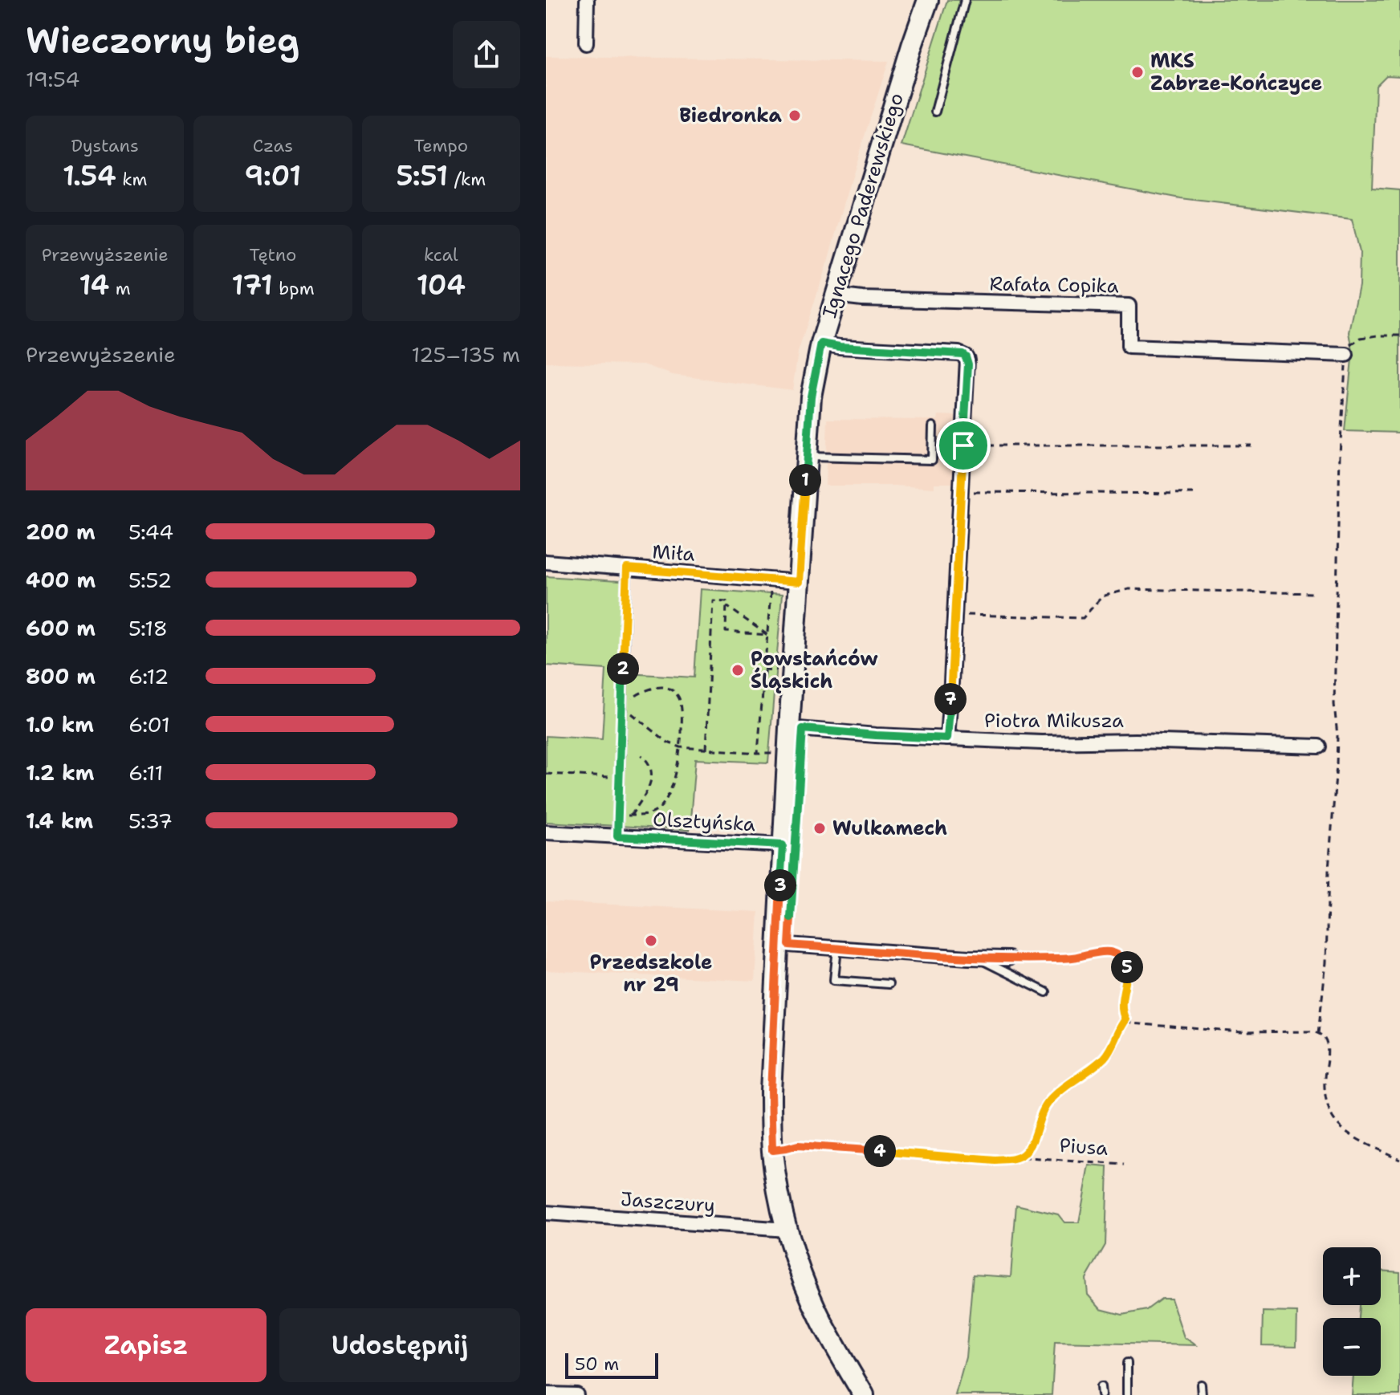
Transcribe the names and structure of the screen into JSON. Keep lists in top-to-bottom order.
{
  "streets": {
    "main road": ["Ignacego Paderewskiego"],
    "street": [
      "Rafała Copika",
      "Miła",
      "Piotra Mikusza",
      "Olsztyńska",
      "Jaszczury"
    ],
    "path": ["Piusa"]
  },
  "crossings": [
    ["Ignacego Paderewskiego", "Rafała Copika"],
    ["Ignacego Paderewskiego", "Miła"],
    ["Ignacego Paderewskiego", "Piotra Mikusza"],
    ["Ignacego Paderewskiego", "Olsztyńska"],
    ["Ignacego Paderewskiego", "Piusa"],
    ["Ignacego Paderewskiego", "Jaszczury"]
  ],
  "places": [
    "MKS Zabrze-Kończyce",
    "Biedronka",
    "Powstańców Śląskich",
    "Wulkamech",
    "Przedszkole nr 29"
  ],
  "scale_bar": "50 m",
  "page": {
    "heading": ["Wieczorny bieg", "19:54"],
    "stats": [
      ["Dystans", "1.54 km"],
      ["Czas", "9:01"],
      ["Tempo", "5:51 /km"],
      ["Przewyższenie", "14 m"],
      ["Tętno", "171 bpm"],
      ["kcal", "104"]
    ],
    "chart": ["Przewyższenie", "125–135 m"],
    "pins": [
      "1",
      "2",
      "7",
      "3",
      "5",
      "4"
    ],
    "list": [
      {
        "name": "200 m",
        "note": "5:44"
      },
      {
        "name": "400 m",
        "note": "5:52"
      },
      {
        "name": "600 m",
        "note": "5:18"
      },
      {
        "name": "800 m",
        "note": "6:12"
      },
      {
        "name": "1.0 km",
        "note": "6:01"
      },
      {
        "name": "1.2 km",
        "note": "6:11"
      },
      {
        "name": "1.4 km",
        "note": "5:37"
      }
    ],
    "map_buttons": ["+", "−"],
    "buttons": ["Zapisz", "Udostępnij"],
    "scale": "50 m"
  }
}
